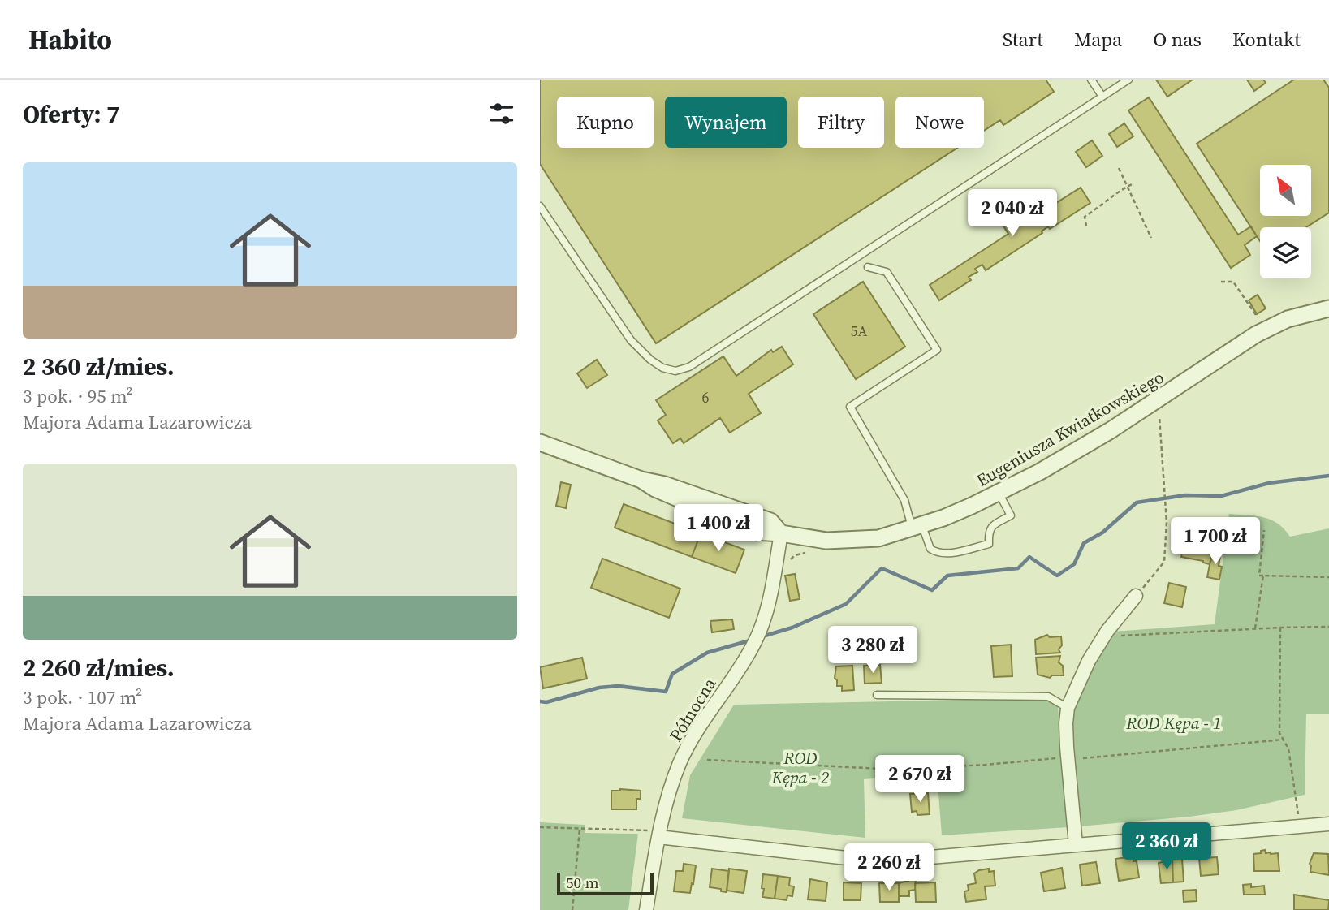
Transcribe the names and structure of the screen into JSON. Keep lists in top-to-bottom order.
{
  "streets": {
    "street": ["Eugeniusza Kwiatkowskiego", "Północna"]
  },
  "crossings": [
    ["Eugeniusza Kwiatkowskiego", "Północna"]
  ],
  "parks": ["ROD Kępa - 1", "ROD Kępa - 2"],
  "house_numbers": ["5A", "6"],
  "scale_bar": "50 m",
  "north": "top left",
  "page": {
    "header": "Habito",
    "nav": [
      "Start",
      "Mapa",
      "O nas",
      "Kontakt"
    ],
    "heading": "Oferty: 7",
    "chip": [
      "Kupno",
      "Wynajem",
      "Filtry",
      "Nowe"
    ],
    "list": [
      {
        "name": "2 360 zł/mies.",
        "note": "3 pok. · 95 m² · Majora Adama Lazarowicza"
      },
      {
        "name": "2 260 zł/mies.",
        "note": "3 pok. · 107 m² · Majora Adama Lazarowicza"
      }
    ],
    "price": [
      "2 040 zł",
      "1 400 zł",
      "1 700 zł",
      "3 280 zł",
      "2 670 zł",
      "2 360 zł",
      "2 260 zł"
    ],
    "scale": "50 m"
  }
}
